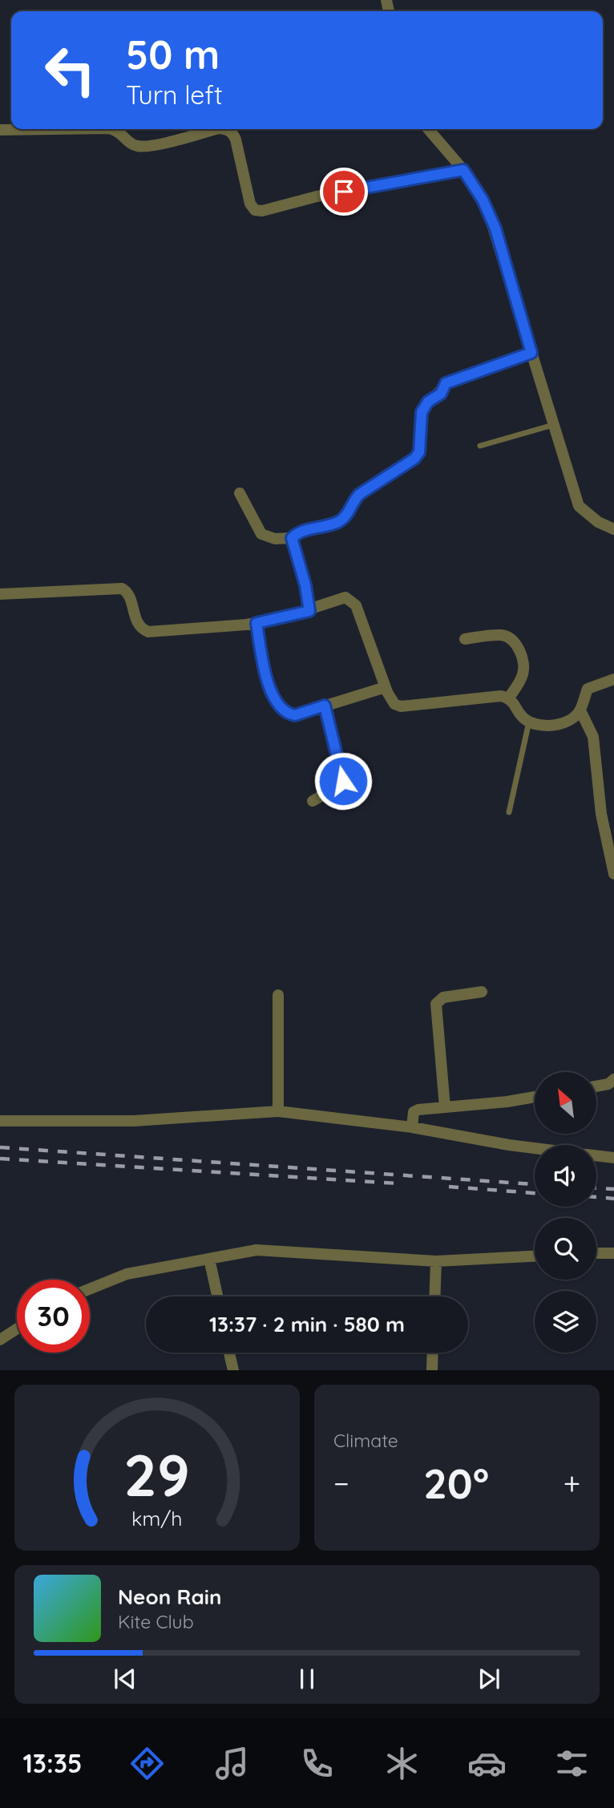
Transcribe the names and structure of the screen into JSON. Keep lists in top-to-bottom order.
{
  "north": "top left",
  "page": {
    "turn": ["50 m", "Turn left"],
    "limit": "30",
    "trip": "13:37 · 2 min · 580 m",
    "tile": "Climate",
    "heat": ["−", "20°", "+"],
    "song": ["Neon Rain", "Kite Club"],
    "tabs": "13:35",
    "gauge": ["29", "km/h"]
  }
}
